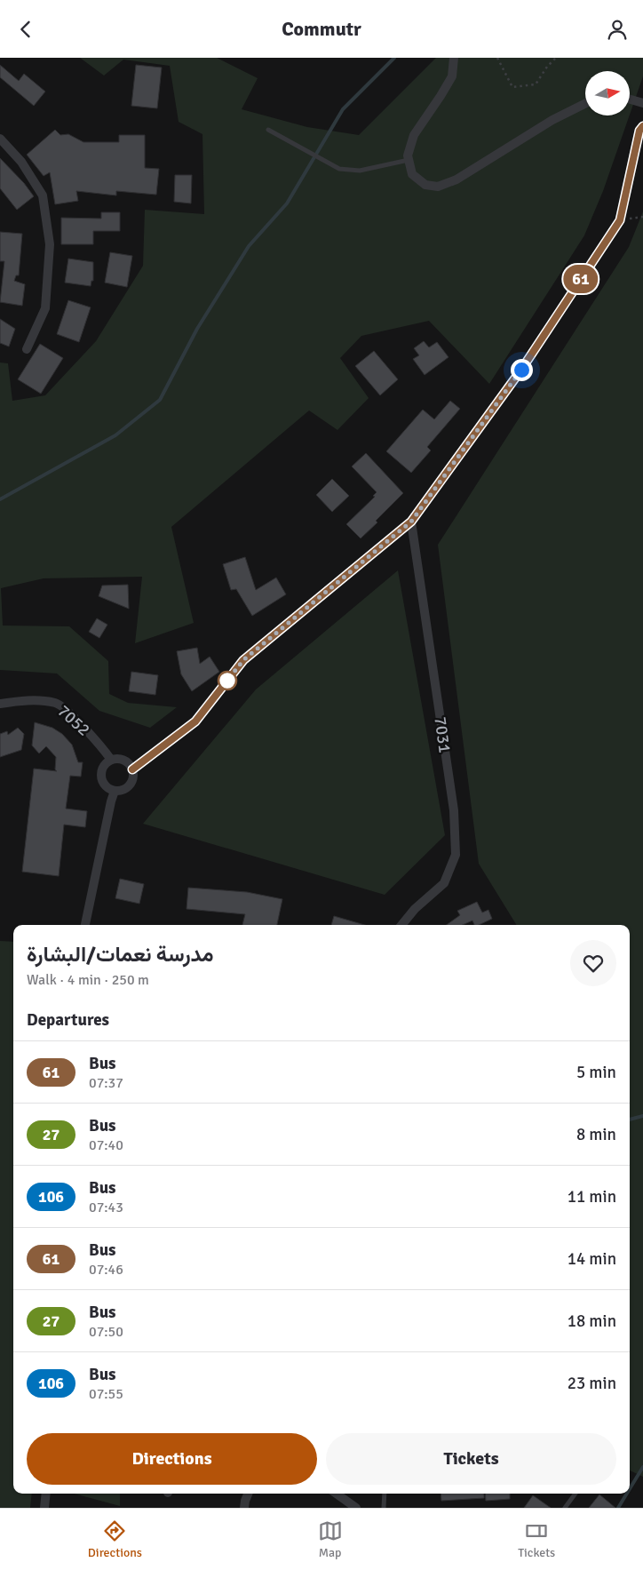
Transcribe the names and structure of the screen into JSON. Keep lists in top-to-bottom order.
{
  "streets": {
    "street": ["7052", "7031"]
  },
  "lines": ["bus line 61"],
  "north": "right",
  "page": {
    "header": "Commutr",
    "on_map": "61",
    "heading": [
      ["مدرسة نعمات/البشارة", "Walk · 4 min · 250 m"],
      "Departures"
    ],
    "list": [
      {
        "mark": "61",
        "name": "Bus",
        "note": "07:37",
        "value": "5 min"
      },
      {
        "mark": "27",
        "name": "Bus",
        "note": "07:40",
        "value": "8 min"
      },
      {
        "mark": "106",
        "name": "Bus",
        "note": "07:43",
        "value": "11 min"
      },
      {
        "mark": "61",
        "name": "Bus",
        "note": "07:46",
        "value": "14 min"
      },
      {
        "mark": "27",
        "name": "Bus",
        "note": "07:50",
        "value": "18 min"
      },
      {
        "mark": "106",
        "name": "Bus",
        "note": "07:55",
        "value": "23 min"
      }
    ],
    "buttons": ["Directions", "Tickets"],
    "tabs": ["Directions", "Map", "Tickets"]
  }
}
